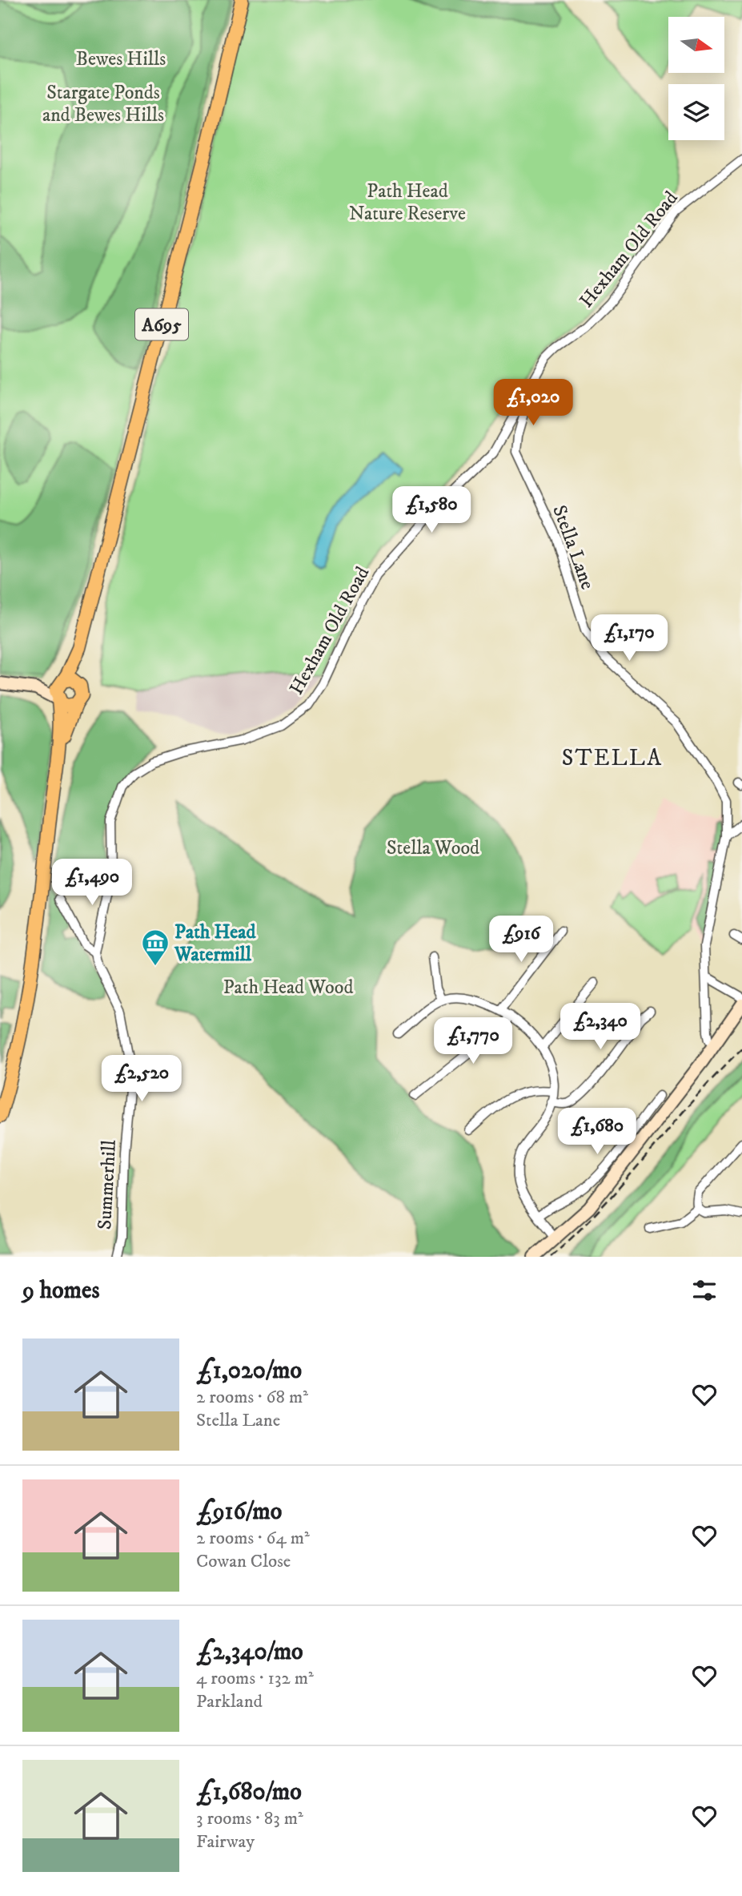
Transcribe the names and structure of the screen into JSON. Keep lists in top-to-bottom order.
{
  "streets": {
    "main road": ["A695"],
    "street": ["Hexham Old Road", "Stella Lane", "Summerhill"]
  },
  "crossings": [
    ["Hexham Old Road", "Stella Lane"],
    ["Hexham Old Road", "Summerhill"]
  ],
  "districts": ["STELLA"],
  "parks": [
    "Bewes Hills",
    "Stargate Ponds and Bewes Hills",
    "Path Head Nature Reserve",
    "Stella Wood",
    "Path Head Wood"
  ],
  "places": {
    "museum": ["Path Head Watermill"]
  },
  "north": "right",
  "page": {
    "price": [
      "£1,020",
      "£1,580",
      "£1,170",
      "£1,490",
      "£916",
      "£2,340",
      "£1,770",
      "£2,520",
      "£1,680"
    ],
    "heading": "9 homes",
    "list": [
      {
        "name": "£1,020/mo",
        "note": "2 rooms · 68 m² · Stella Lane"
      },
      {
        "name": "£916/mo",
        "note": "2 rooms · 64 m² · Cowan Close"
      },
      {
        "name": "£2,340/mo",
        "note": "4 rooms · 132 m² · Parkland"
      },
      {
        "name": "£1,680/mo",
        "note": "3 rooms · 83 m² · Fairway"
      }
    ]
  }
}
